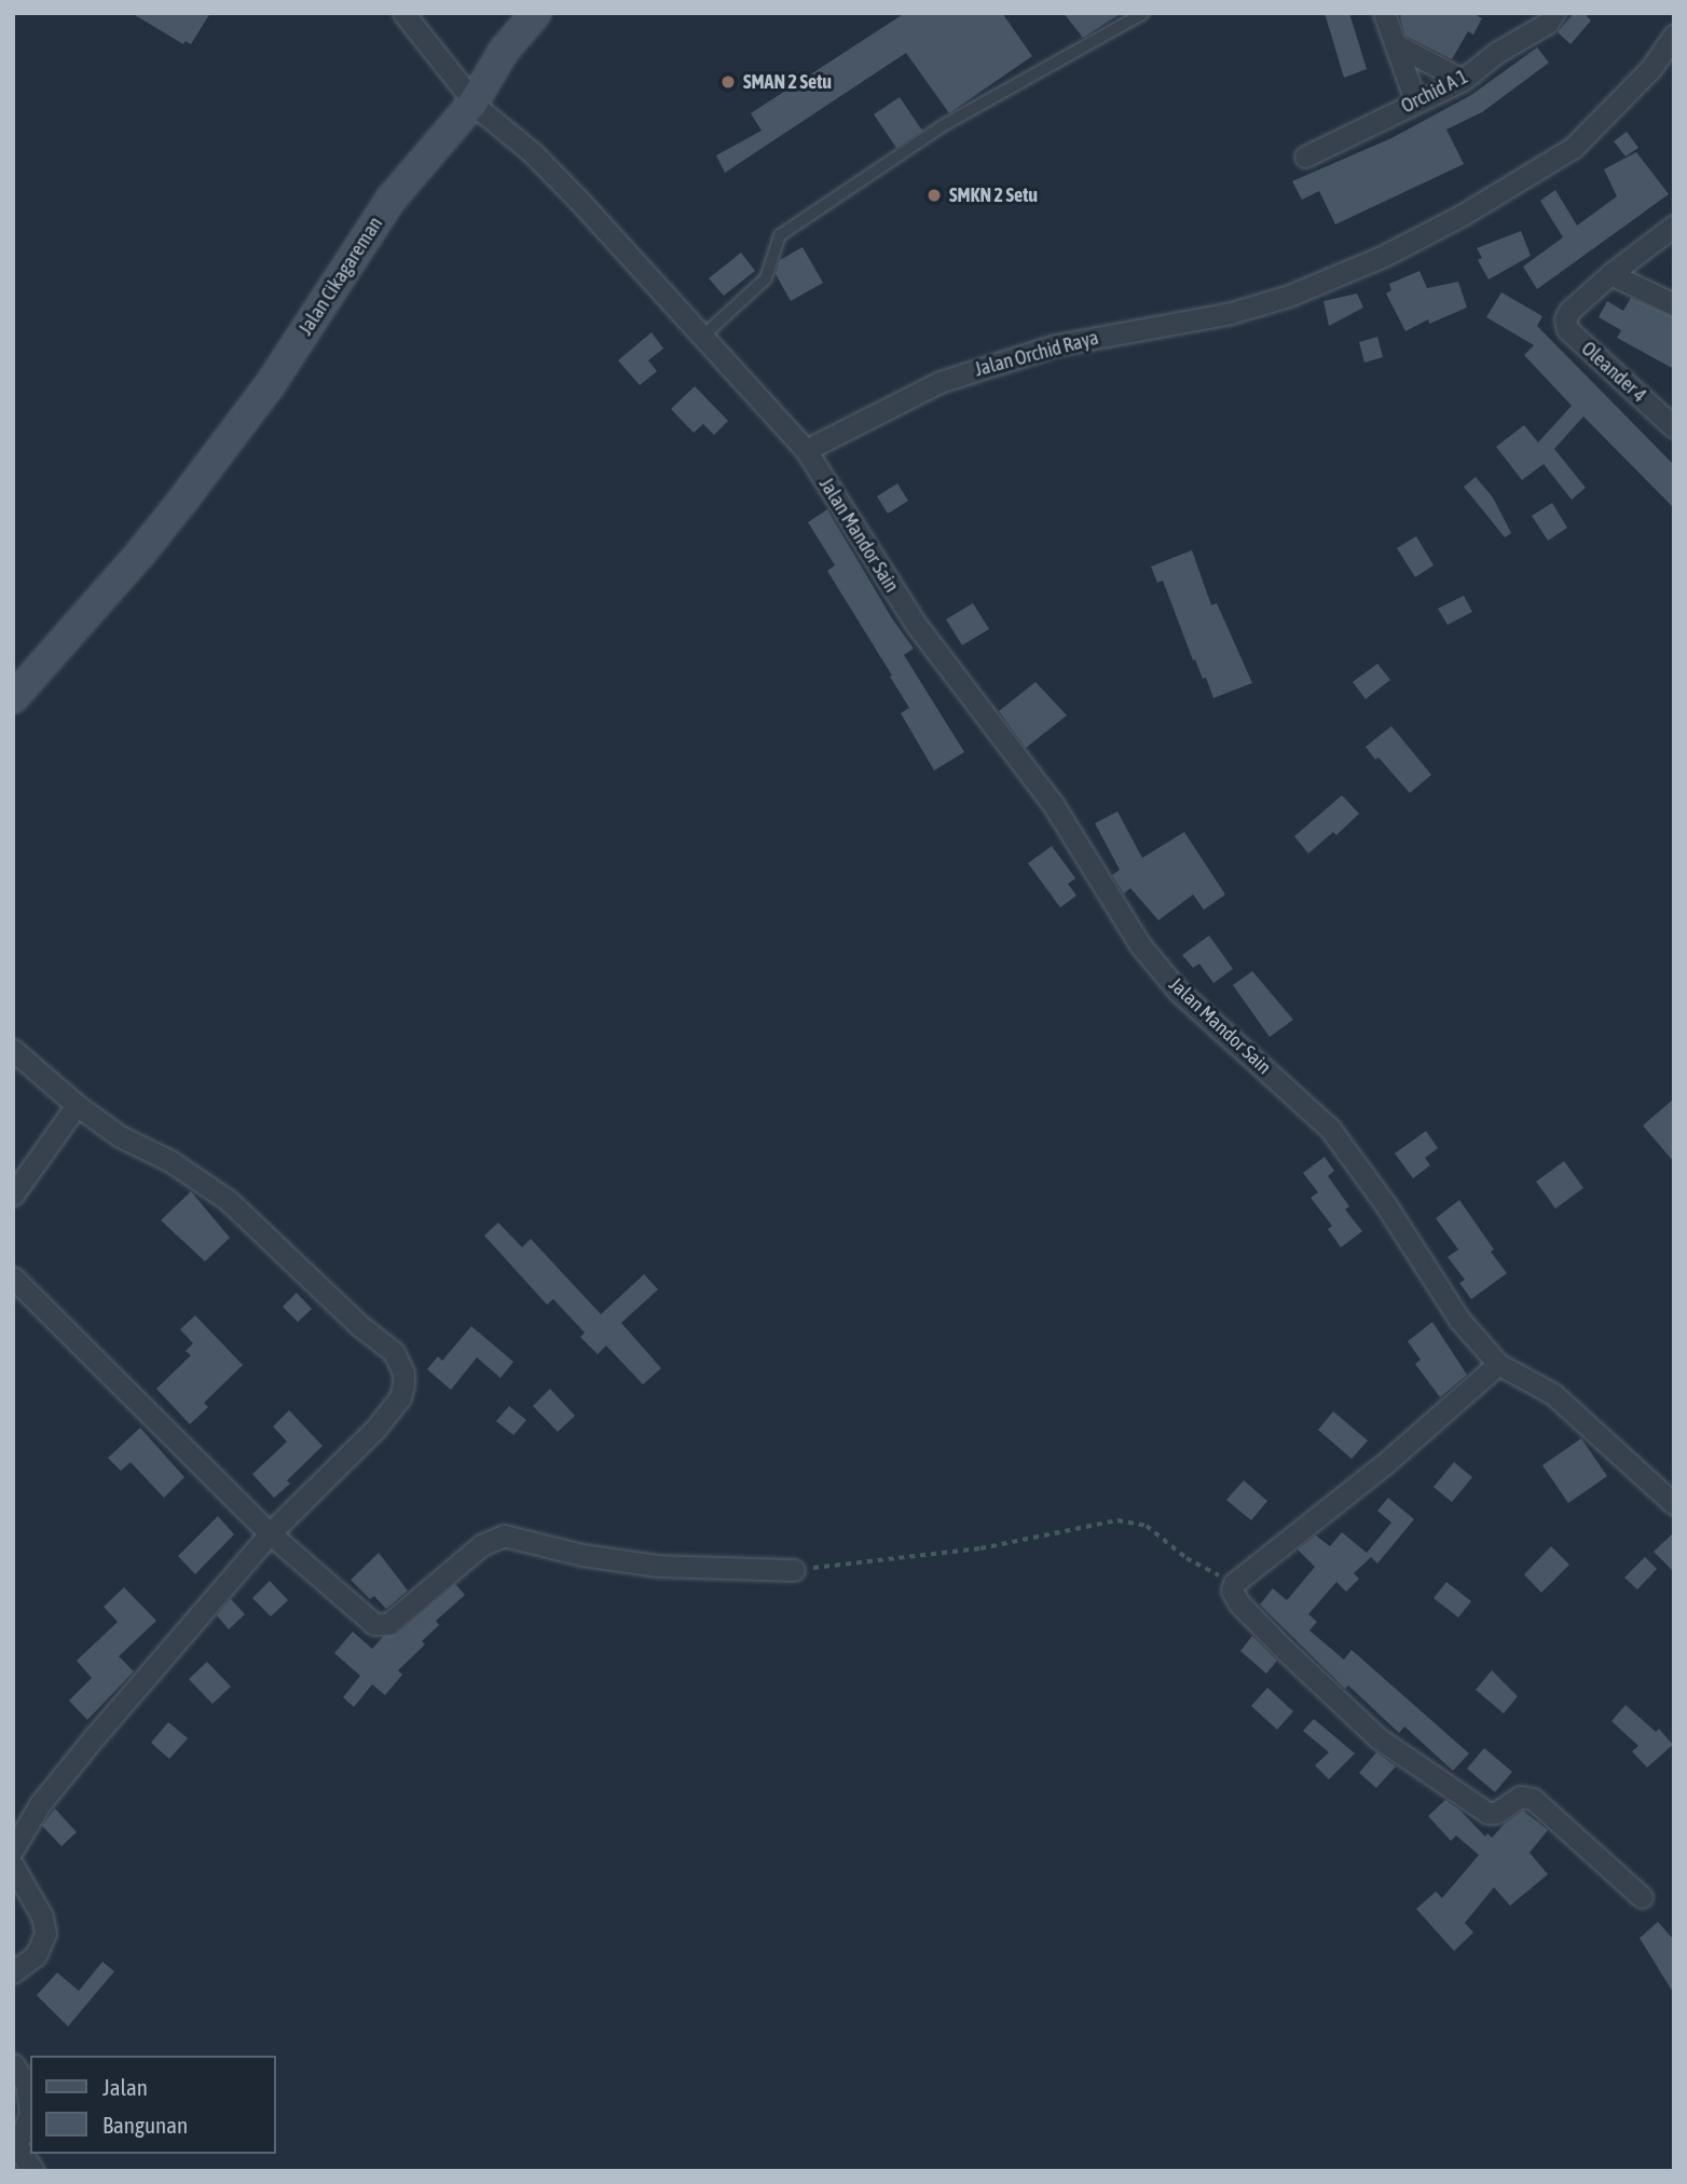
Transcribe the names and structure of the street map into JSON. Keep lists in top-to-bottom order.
{
  "streets": {
    "street": [
      "Orchid A 1",
      "Jalan Cikagareman",
      "Jalan Orchid Raya",
      "Oleander 4",
      "Jalan Mandor Sain"
    ]
  },
  "crossings": [
    ["Jalan Orchid Raya", "Jalan Mandor Sain"]
  ],
  "places": ["SMAN 2 Setu", "SMKN 2 Setu"],
  "legend": ["Jalan", "Bangunan"]
}
